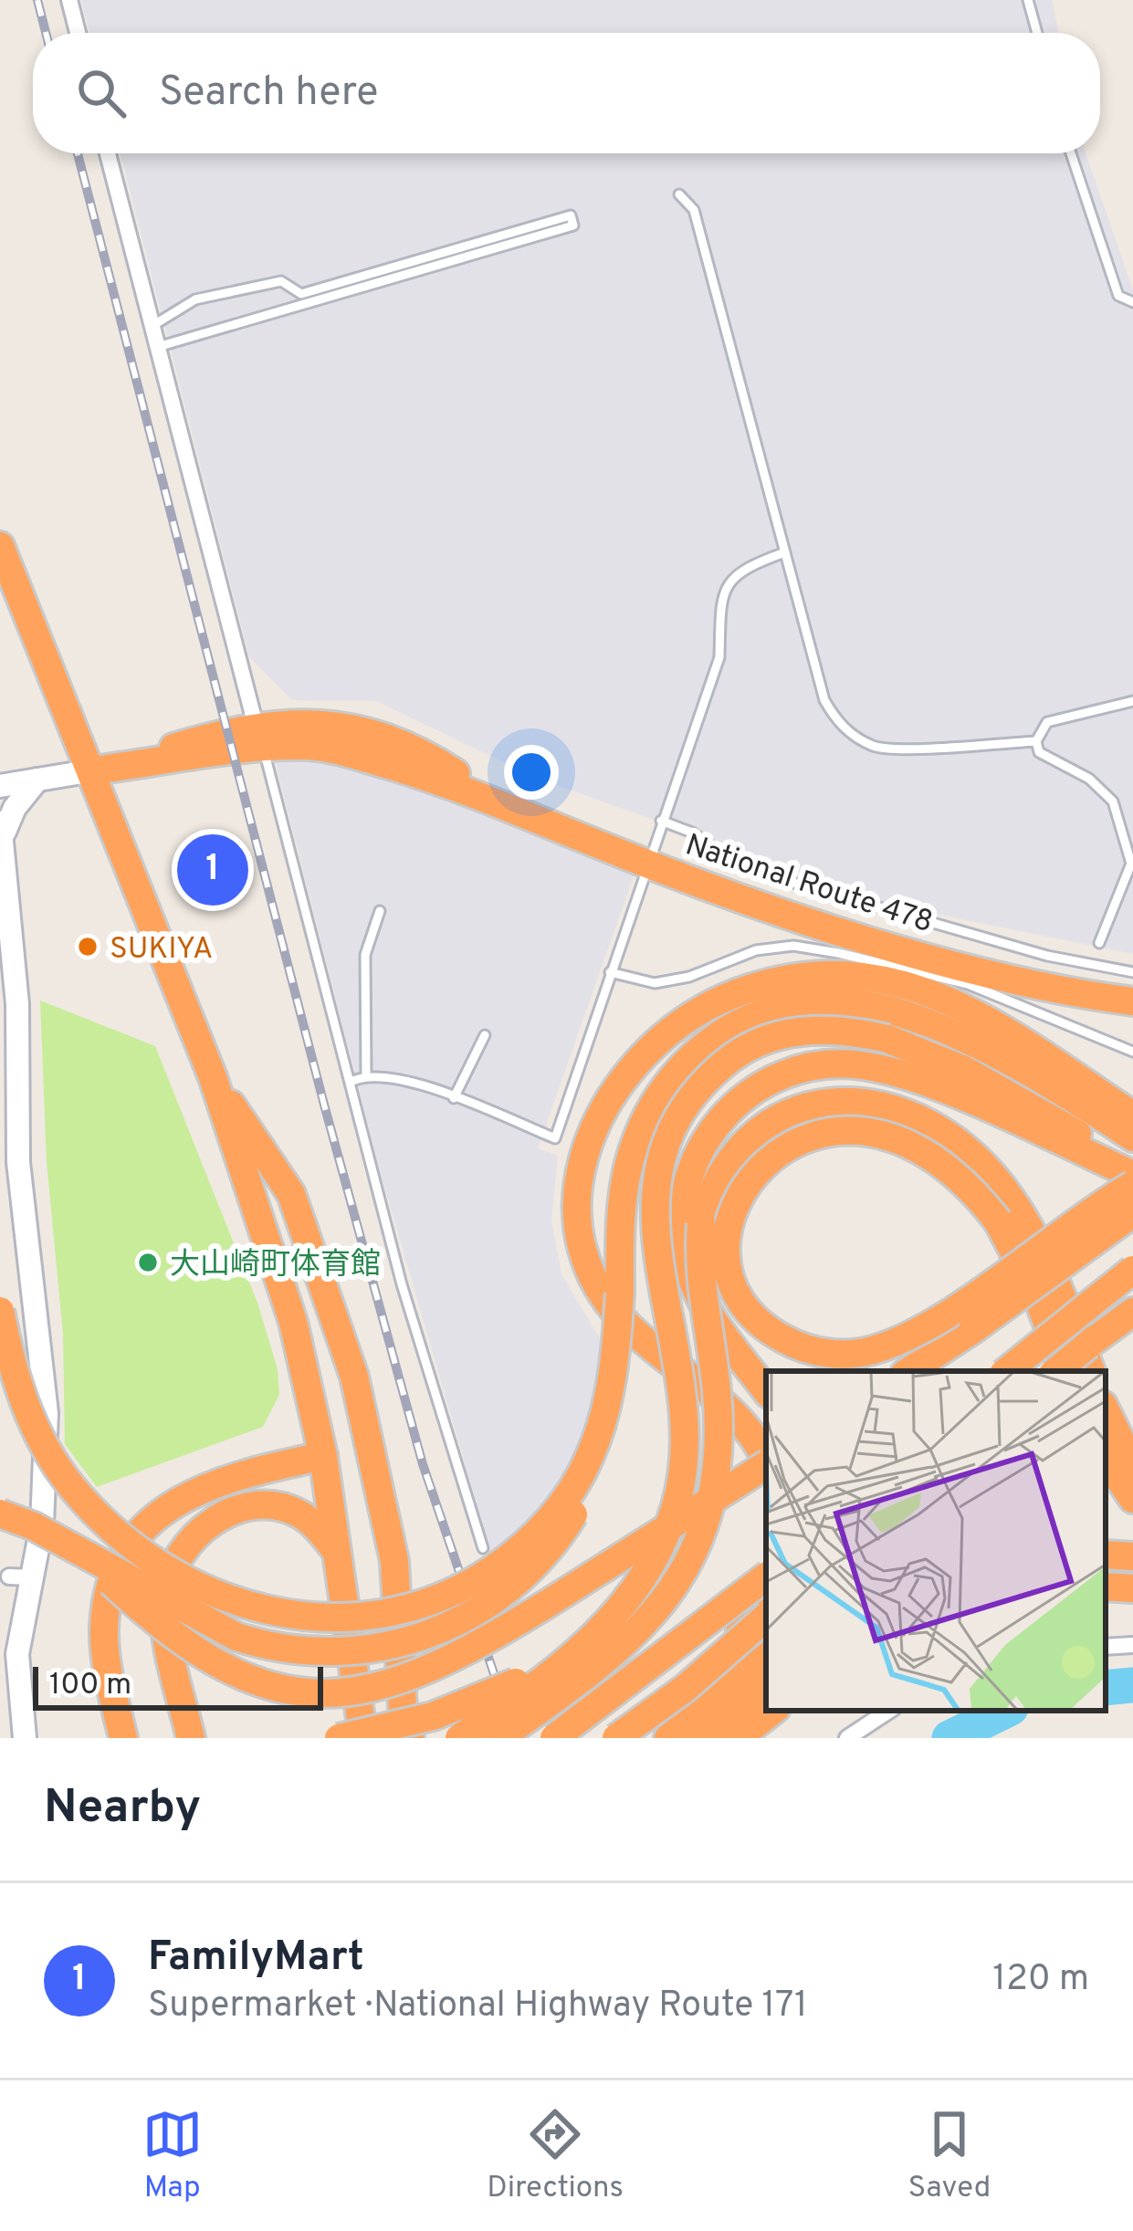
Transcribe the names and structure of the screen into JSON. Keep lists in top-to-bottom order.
{
  "streets": {
    "highway": ["National Route 478"]
  },
  "places": ["SUKIYA", "大山崎町体育館"],
  "scale_bar": "100 m",
  "page": {
    "search": "Search here",
    "pins": "1",
    "scale": "100 m",
    "heading": "Nearby",
    "list": [
      {
        "mark": "1",
        "name": "FamilyMart",
        "note": "Supermarket · National Highway Route 171",
        "value": "120 m"
      }
    ],
    "nav": ["Map", "Directions", "Saved"]
  }
}
